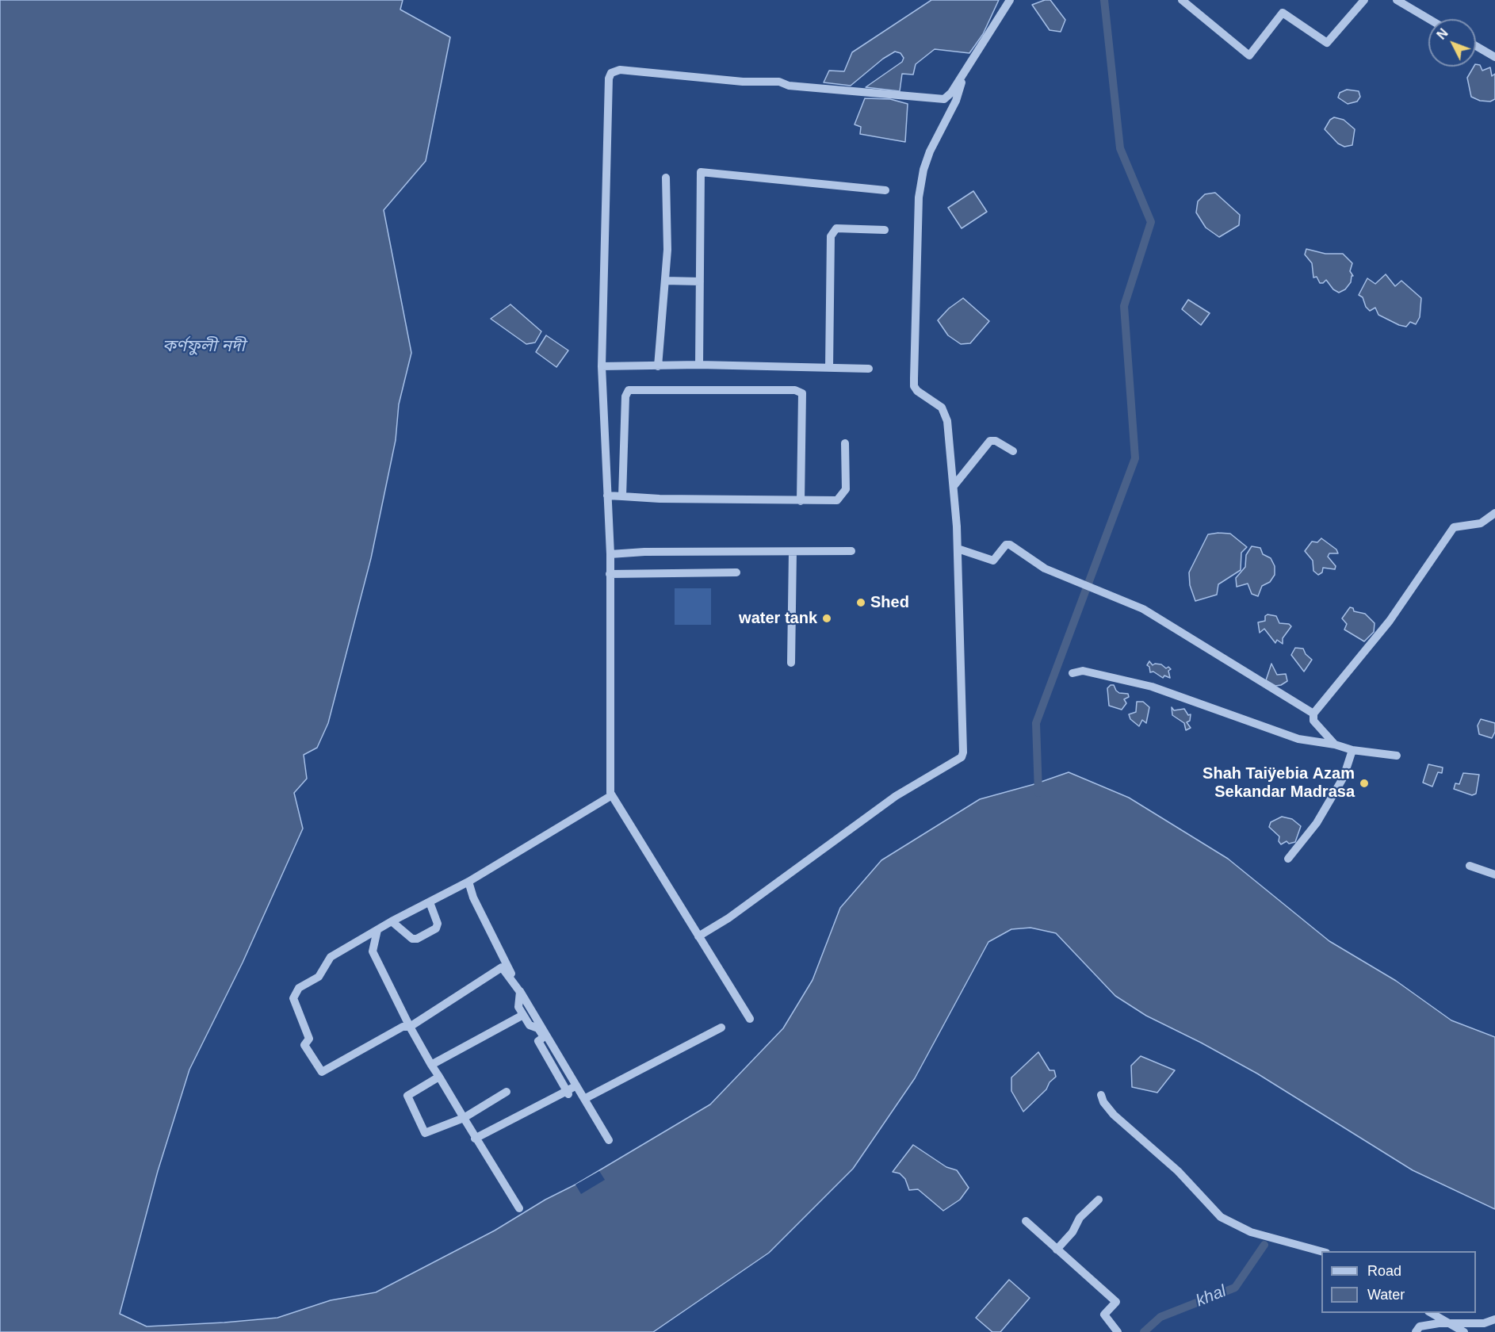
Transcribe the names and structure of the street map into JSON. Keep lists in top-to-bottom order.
{
  "water": ["কর্ণফুলী নদী", "khal"],
  "places": ["Shed", "water tank", "Shah Taiÿebia Azam Sekandar Madrasa"],
  "legend": ["Road", "Water"],
  "north": "top left"
}
